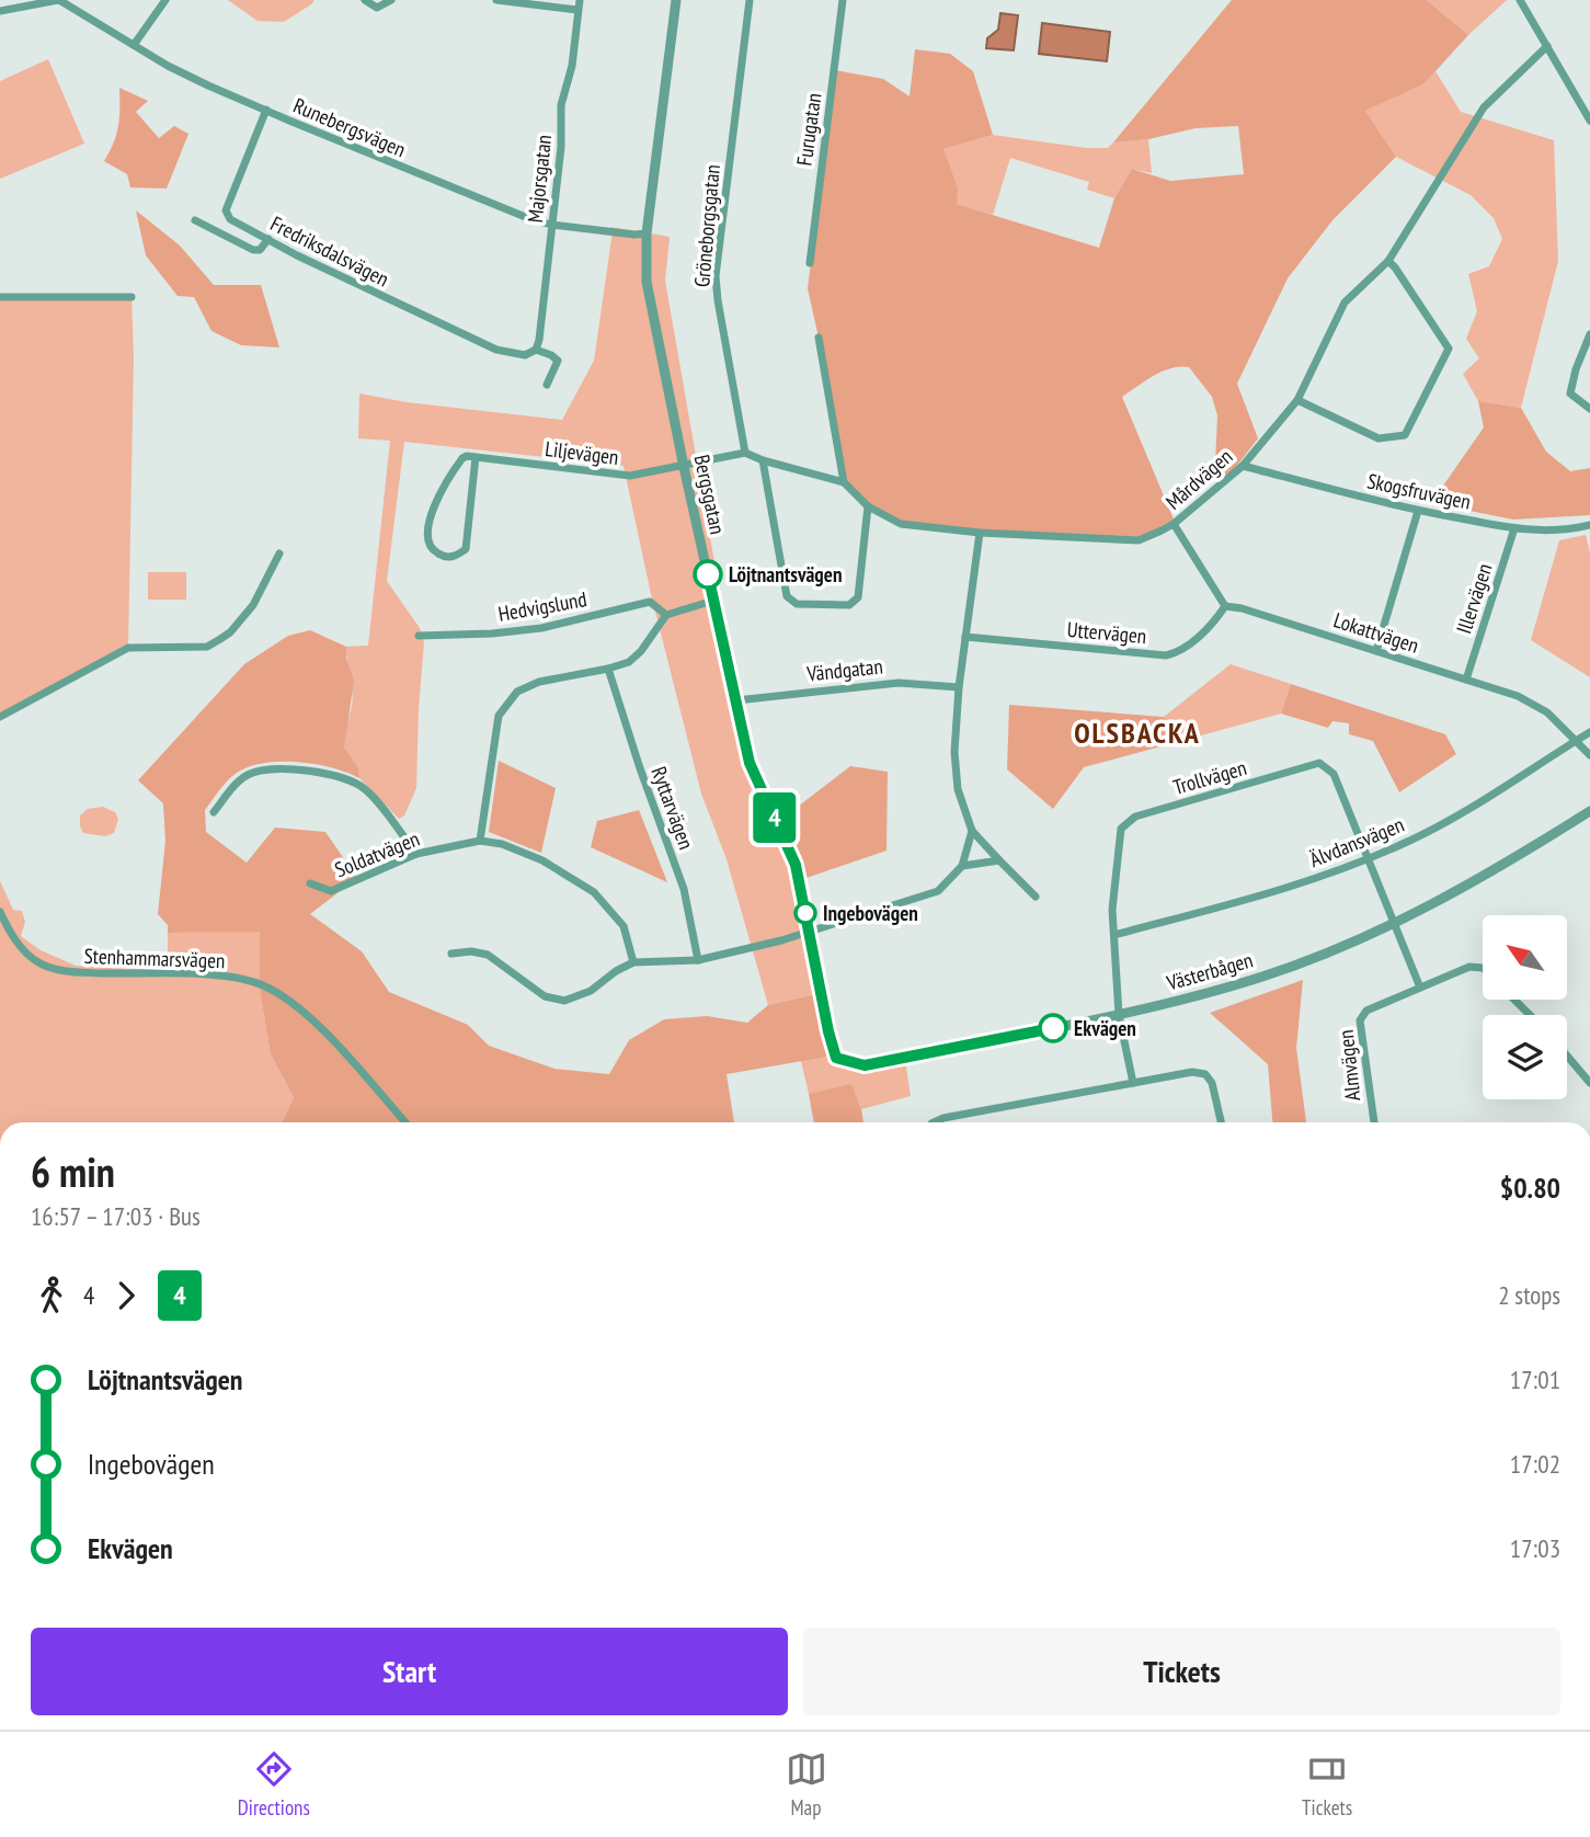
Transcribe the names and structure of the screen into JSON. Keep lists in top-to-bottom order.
{
  "streets": {
    "street": [
      "Runebergsvägen",
      "Furugatan",
      "Majorsgatan",
      "Gröneborgsgatan",
      "Fredriksdalsvägen",
      "Liljevägen",
      "Mårdvägen",
      "Skogsfruvägen",
      "Bergsgatan",
      "Illervägen",
      "Hedvigslund",
      "Uttervägen",
      "Lokattvägen",
      "Vändgatan",
      "Trollvägen",
      "Ryttarvägen",
      "Älvdansvägen",
      "Soldatvägen",
      "Stenhammarsvägen",
      "Västerbågen",
      "Almvägen"
    ]
  },
  "crossings": [
    ["Runebergsvägen", "Majorsgatan"],
    ["Runebergsvägen", "Fredriksdalsvägen"],
    ["Runebergsvägen", "Bergsgatan"],
    ["Majorsgatan", "Fredriksdalsvägen"],
    ["Liljevägen", "Bergsgatan"],
    ["Mårdvägen", "Skogsfruvägen"],
    ["Skogsfruvägen", "Illervägen"],
    ["Bergsgatan", "Vändgatan"],
    ["Bergsgatan", "Västerbågen"],
    ["Illervägen", "Lokattvägen"],
    ["Uttervägen", "Lokattvägen"],
    ["Lokattvägen", "Älvdansvägen"],
    ["Trollvägen", "Älvdansvägen"],
    ["Trollvägen", "Västerbågen"]
  ],
  "districts": ["OLSBACKA"],
  "places": ["Löjtnantsvägen", "Ingebovägen", "Ekvägen"],
  "lines": ["bus line 4"],
  "north": "top left",
  "page": {
    "on_map": "4",
    "heading": ["6 min", "16:57 – 17:03 · Bus", "$0.80"],
    "legs": ["4", "4", "2 stops"],
    "list": [
      {
        "name": "Löjtnantsvägen",
        "value": "17:01"
      },
      {
        "name": "Ingebovägen",
        "value": "17:02"
      },
      {
        "name": "Ekvägen",
        "value": "17:03"
      }
    ],
    "buttons": ["Start", "Tickets"],
    "tabs": ["Directions", "Map", "Tickets"]
  }
}
